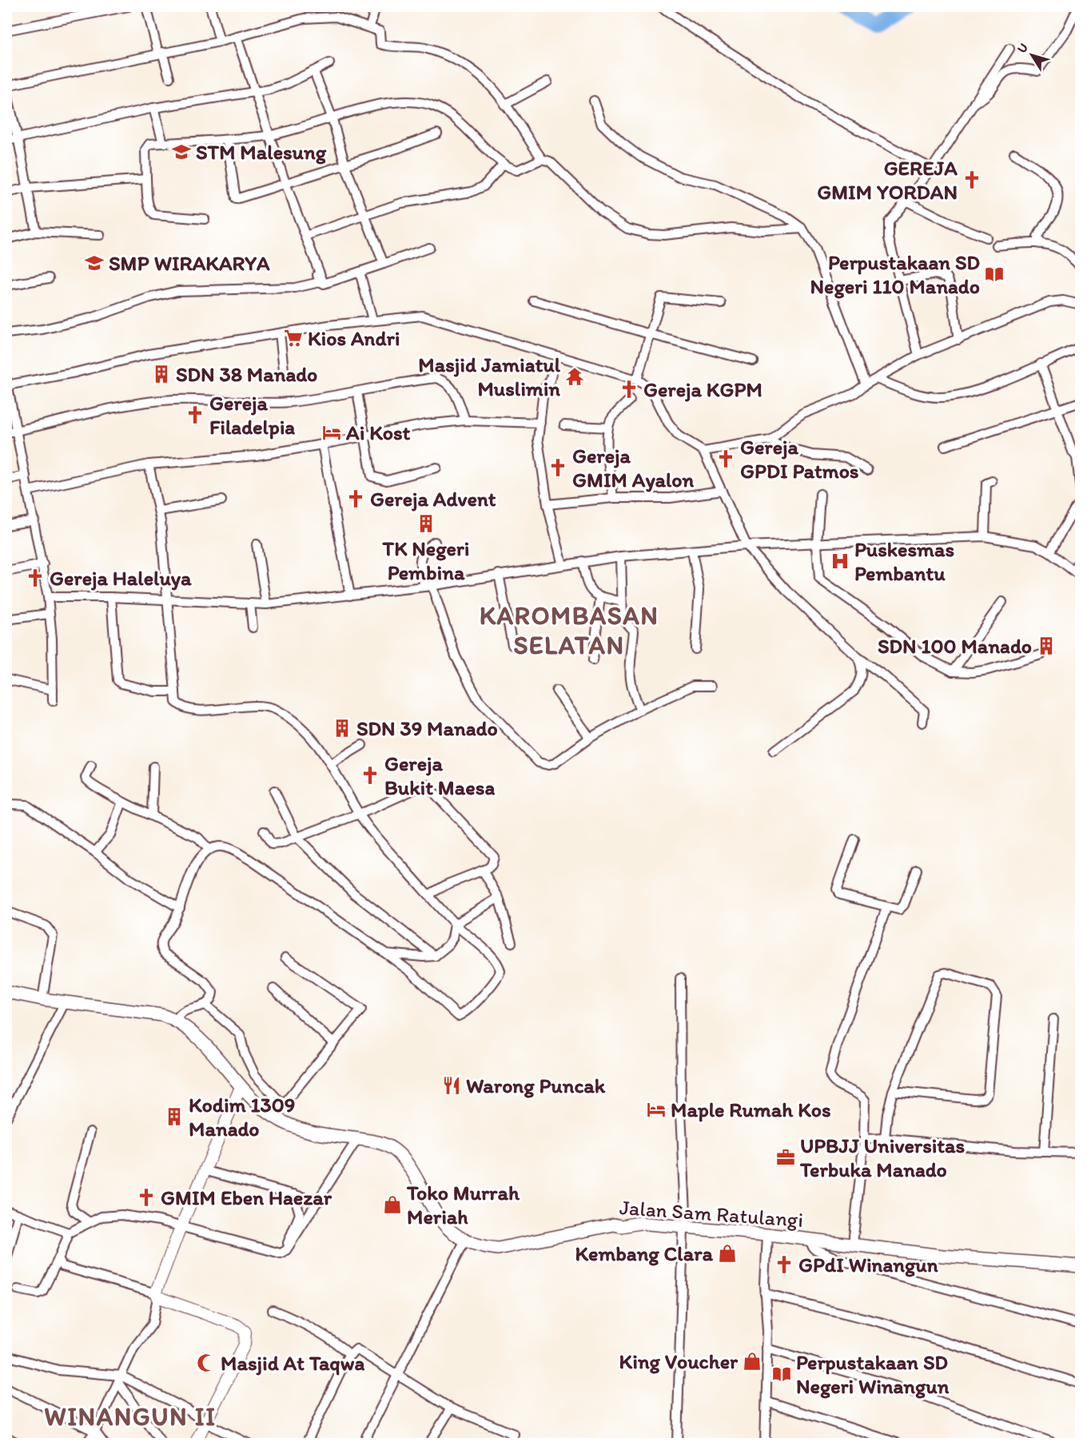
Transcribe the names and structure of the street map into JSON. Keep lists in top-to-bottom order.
{
  "streets": {
    "highway": ["Jalan Sam Ratulangi"]
  },
  "districts": ["KAROMBASAN SELATAN", "WINANGUN II"],
  "places": {
    "school or university": ["STM Malesung", "SMP WIRAKARYA"],
    "church": [
      "GEREJA GMIM YORDAN",
      "Gereja KGPM",
      "Gereja Filadelpia",
      "Gereja GPDI Patmos",
      "Gereja GMIM Ayalon",
      "Gereja Advent",
      "Gereja Haleluya",
      "Gereja Bukit Maesa",
      "GMIM Eben Haezar",
      "GPdI Winangun"
    ],
    "library": ["Perpustakaan SD Negeri 110 Manado", "Perpustakaan SD Negeri Winangun"],
    "supermarket": ["Kios Andri"],
    "building": [
      "SDN 38 Manado",
      "TK Negeri Pembina",
      "SDN 100 Manado",
      "SDN 39 Manado",
      "Kodim 1309 Manado"
    ],
    "temple": ["Masjid Jamiatul Muslimin"],
    "hotel": ["Ai Kost", "Maple Rumah Kos"],
    "hospital": ["Puskesmas Pembantu"],
    "restaurant": ["Warong Puncak"],
    "office": ["UPBJJ Universitas Terbuka Manado"],
    "shop": ["Toko Murrah Meriah", "Kembang Clara", "King Voucher"],
    "mosque": ["Masjid At Taqwa"]
  },
  "north": "top left"
}
